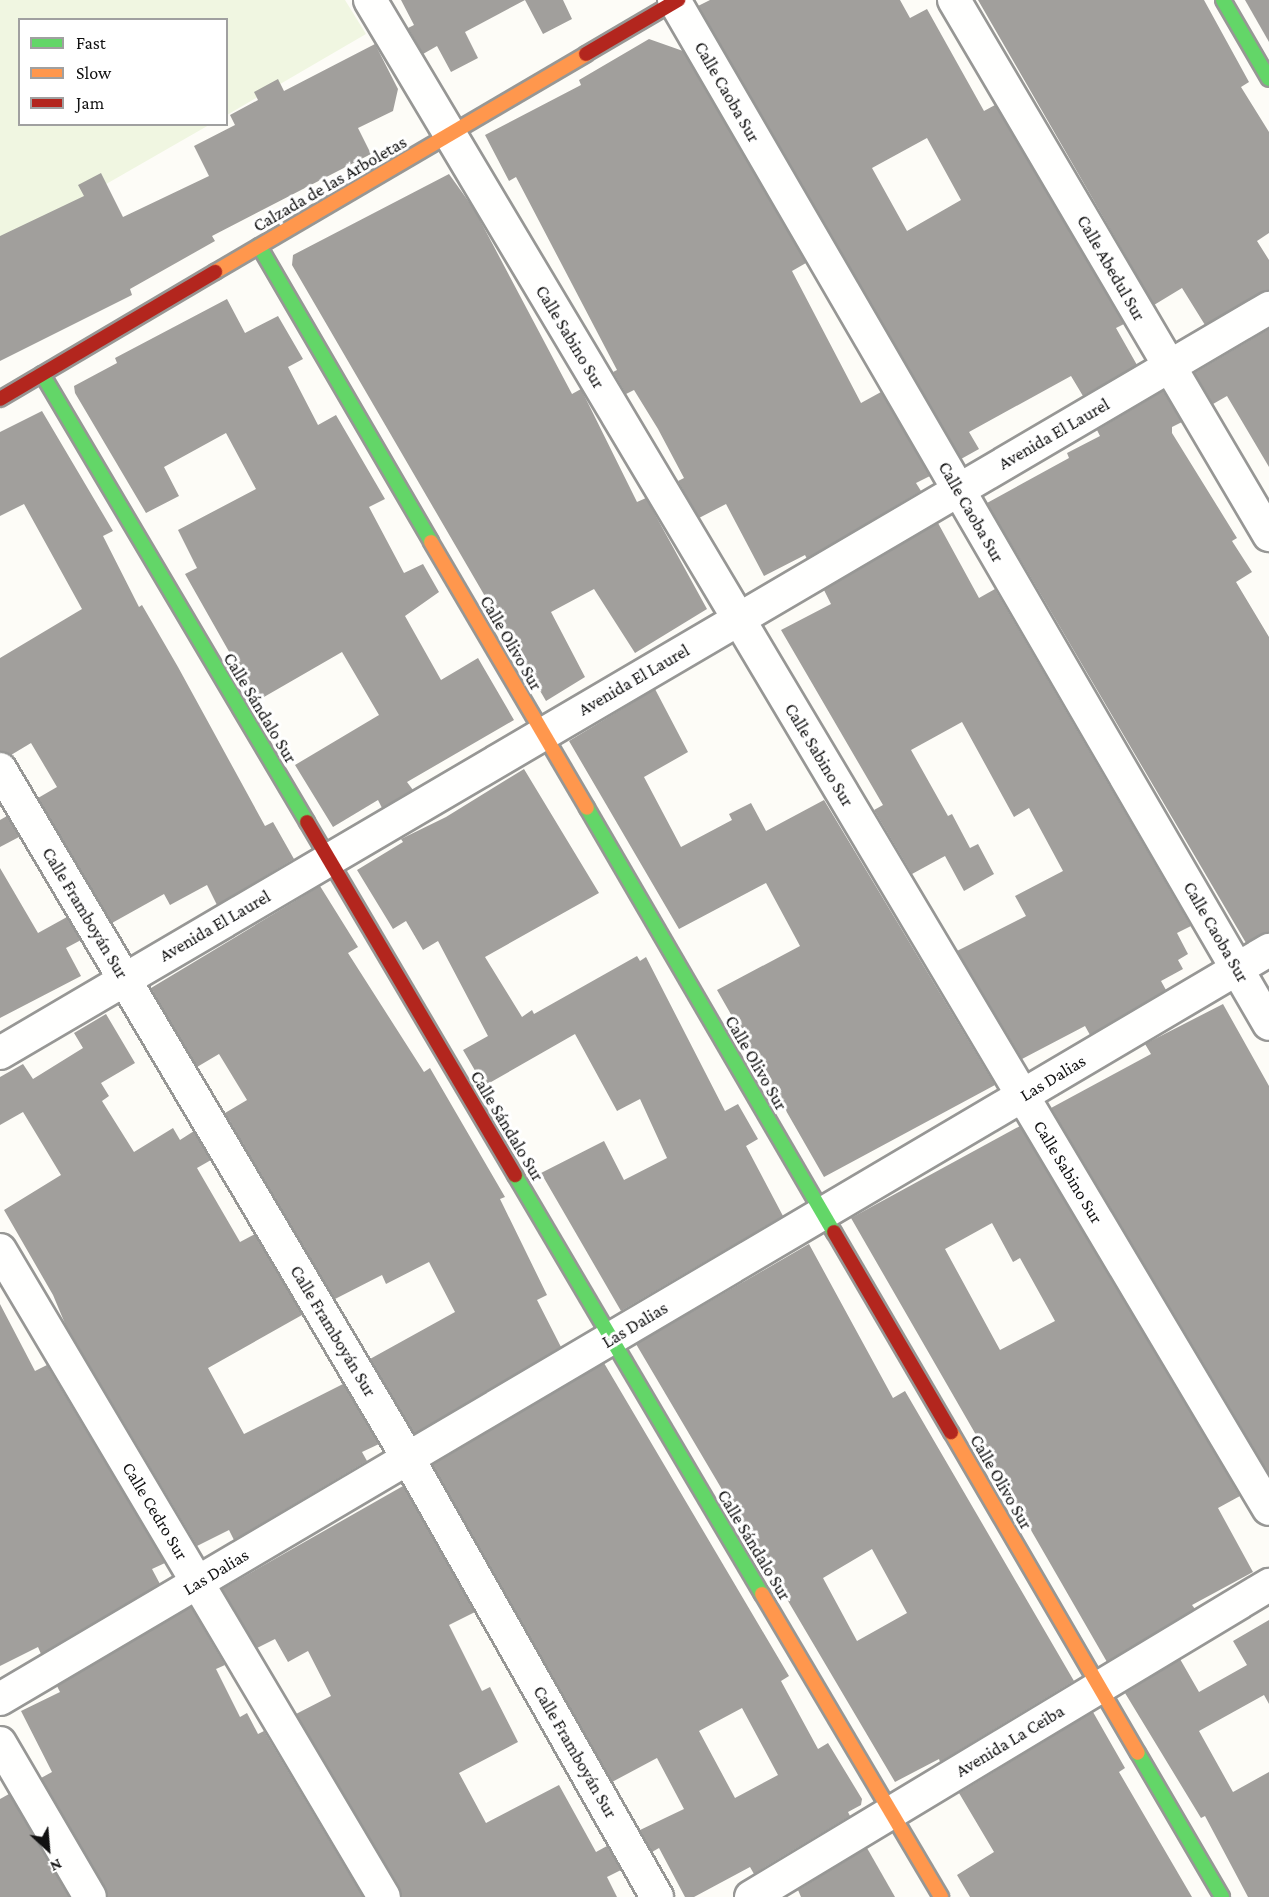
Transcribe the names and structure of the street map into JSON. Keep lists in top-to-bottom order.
{
  "streets": {
    "street": [
      "Calle Caoba Sur",
      "Calzada de las Arboletas",
      "Calle Abedul Sur",
      "Calle Sabino Sur",
      "Avenida El Laurel",
      "Calle Olivo Sur",
      "Calle Sándalo Sur",
      "Calle Framboyán Sur",
      "Las Dalias",
      "Calle Cedro Sur",
      "Avenida La Ceiba"
    ]
  },
  "crossings": [
    ["Calle Caoba Sur", "Calzada de las Arboletas"],
    ["Calle Caoba Sur", "Avenida El Laurel"],
    ["Calle Caoba Sur", "Las Dalias"],
    ["Calzada de las Arboletas", "Calle Sabino Sur"],
    ["Calzada de las Arboletas", "Calle Olivo Sur"],
    ["Calzada de las Arboletas", "Calle Sándalo Sur"],
    ["Calle Abedul Sur", "Avenida El Laurel"],
    ["Calle Sabino Sur", "Avenida El Laurel"],
    ["Calle Sabino Sur", "Las Dalias"],
    ["Avenida El Laurel", "Calle Olivo Sur"],
    ["Avenida El Laurel", "Calle Sándalo Sur"],
    ["Avenida El Laurel", "Calle Framboyán Sur"],
    ["Calle Olivo Sur", "Las Dalias"],
    ["Calle Olivo Sur", "Avenida La Ceiba"],
    ["Calle Sándalo Sur", "Las Dalias"],
    ["Calle Sándalo Sur", "Avenida La Ceiba"],
    ["Calle Framboyán Sur", "Las Dalias"],
    ["Las Dalias", "Calle Cedro Sur"]
  ],
  "legend": ["Fast", "Slow", "Jam"],
  "north": "bottom right"
}
